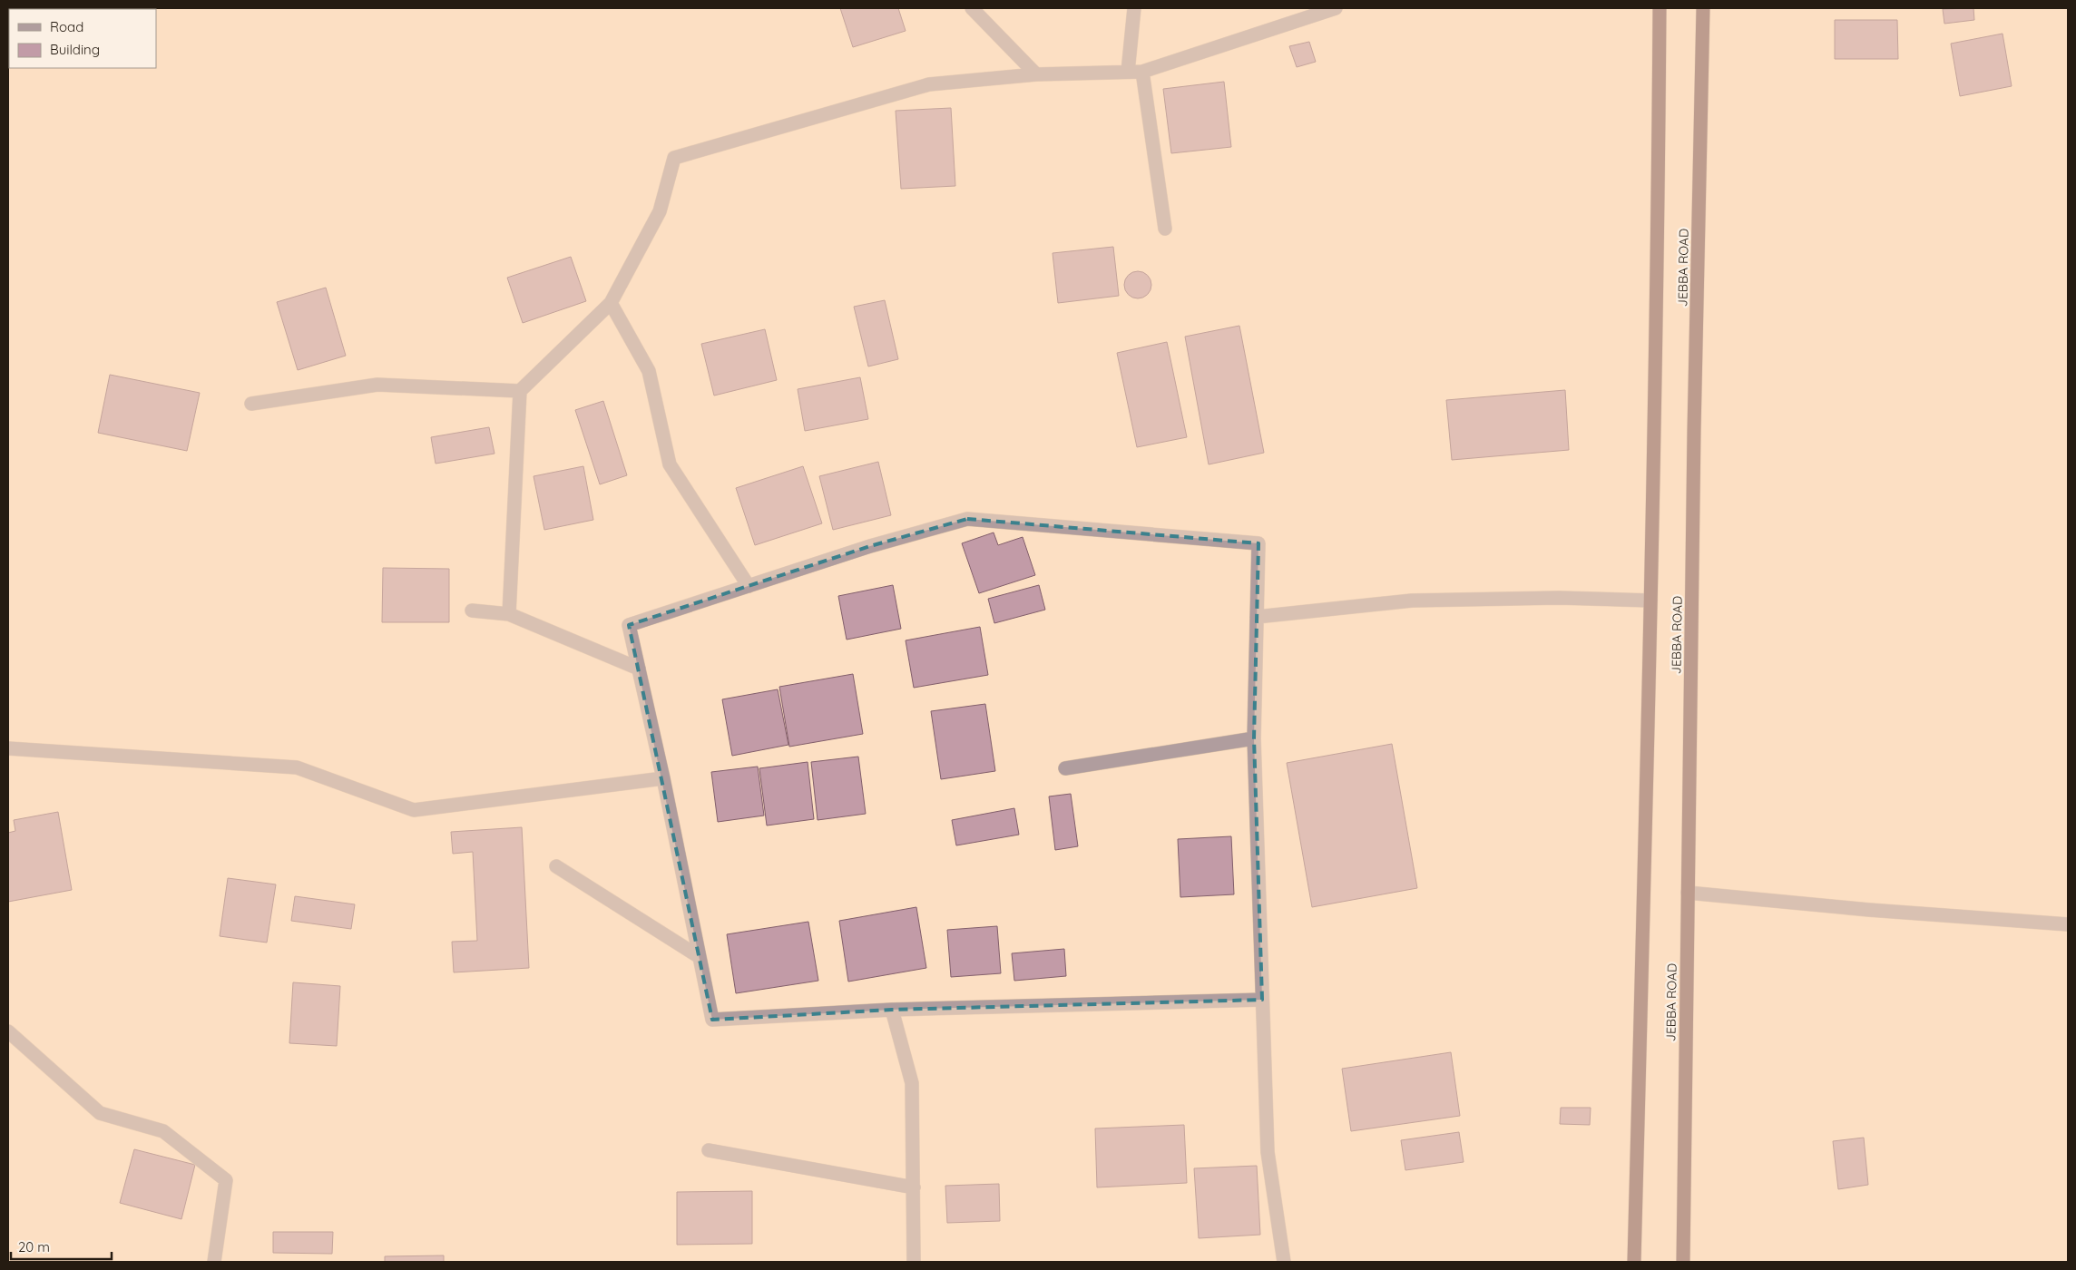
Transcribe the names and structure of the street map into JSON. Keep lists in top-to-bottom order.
{
  "streets": {
    "highway": ["JEBBA ROAD"]
  },
  "legend": ["Road", "Building"],
  "scale_bar": "20 m"
}
